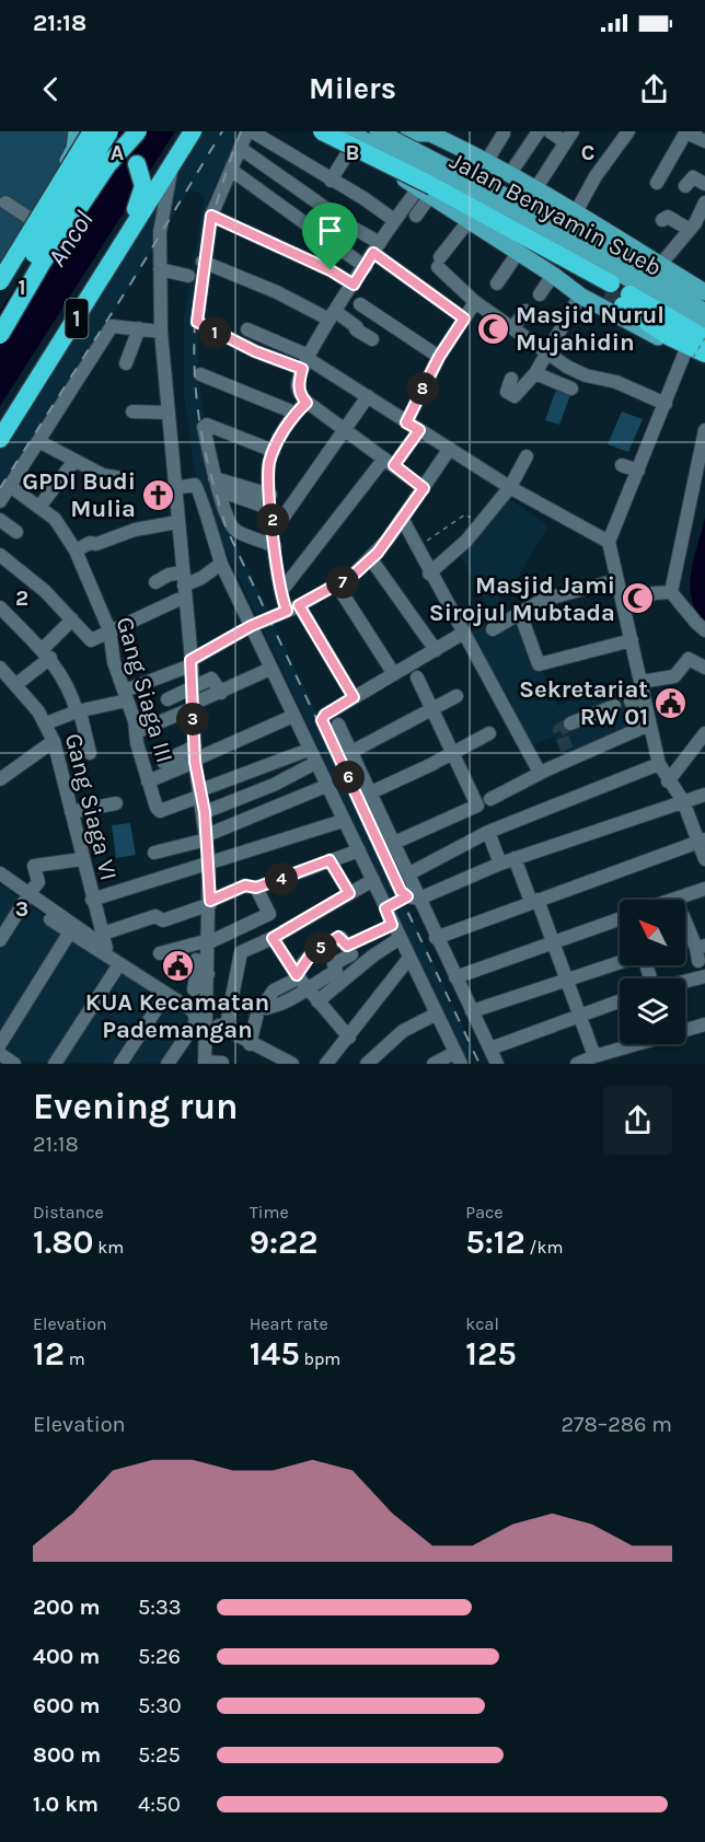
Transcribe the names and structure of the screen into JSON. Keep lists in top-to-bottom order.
{
  "streets": {
    "highway": ["1"],
    "main road": ["Jalan Benyamin Sueb"],
    "street": ["Gang Siaga III", "Gang Siaga VI"]
  },
  "water": ["Ancol"],
  "places": {
    "mosque": ["Masjid Nurul Mujahidin", "Masjid Jami Sirojul Mubtada"],
    "church": ["GPDI Budi Mulia"],
    "public building": ["Sekretariat RW 01", "KUA Kecamatan Pademangan"]
  },
  "north": "top left",
  "page": {
    "status": "21:18",
    "header": "Milers",
    "pins": [
      "1",
      "8",
      "2",
      "7",
      "3",
      "6",
      "4",
      "5"
    ],
    "heading": ["Evening run", "21:18"],
    "stats": [
      ["Distance", "1.80 km"],
      ["Time", "9:22"],
      ["Pace", "5:12 /km"],
      ["Elevation", "12 m"],
      ["Heart rate", "145 bpm"],
      ["kcal", "125"]
    ],
    "chart": ["Elevation", "278–286 m"],
    "list": [
      {
        "name": "200 m",
        "note": "5:33"
      },
      {
        "name": "400 m",
        "note": "5:26"
      },
      {
        "name": "600 m",
        "note": "5:30"
      },
      {
        "name": "800 m",
        "note": "5:25"
      },
      {
        "name": "1.0 km",
        "note": "4:50"
      }
    ]
  },
  "grid": {
    "columns": ["A", "B", "C"],
    "rows": ["1", "2", "3"]
  }
}
